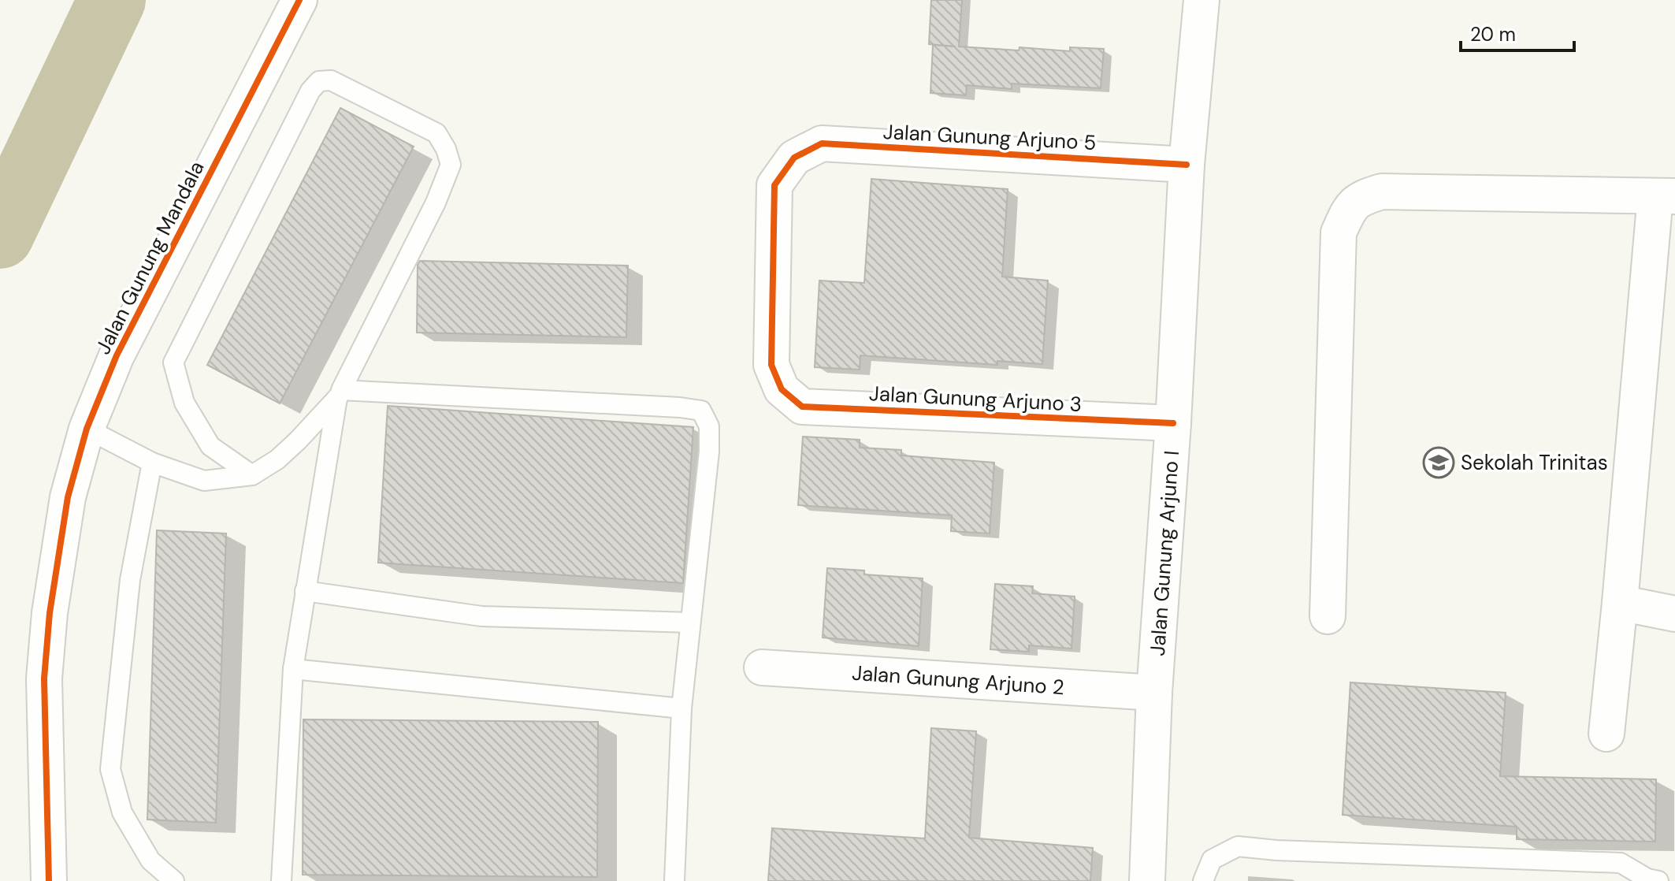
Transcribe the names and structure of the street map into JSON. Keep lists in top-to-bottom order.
{
  "streets": {
    "street": [
      "Jalan Gunung Arjuno 5",
      "Jalan Gunung Mandala",
      "Jalan Gunung Arjuno 3",
      "Jalan Gunung Arjuno I",
      "Jalan Gunung Arjuno 2"
    ]
  },
  "crossings": [
    ["Jalan Gunung Arjuno 5", "Jalan Gunung Arjuno 3"],
    ["Jalan Gunung Arjuno 5", "Jalan Gunung Arjuno I"],
    ["Jalan Gunung Arjuno 3", "Jalan Gunung Arjuno I"],
    ["Jalan Gunung Arjuno I", "Jalan Gunung Arjuno 2"]
  ],
  "places": {
    "school or university": ["Sekolah Trinitas"]
  },
  "scale_bar": "20 m"
}
